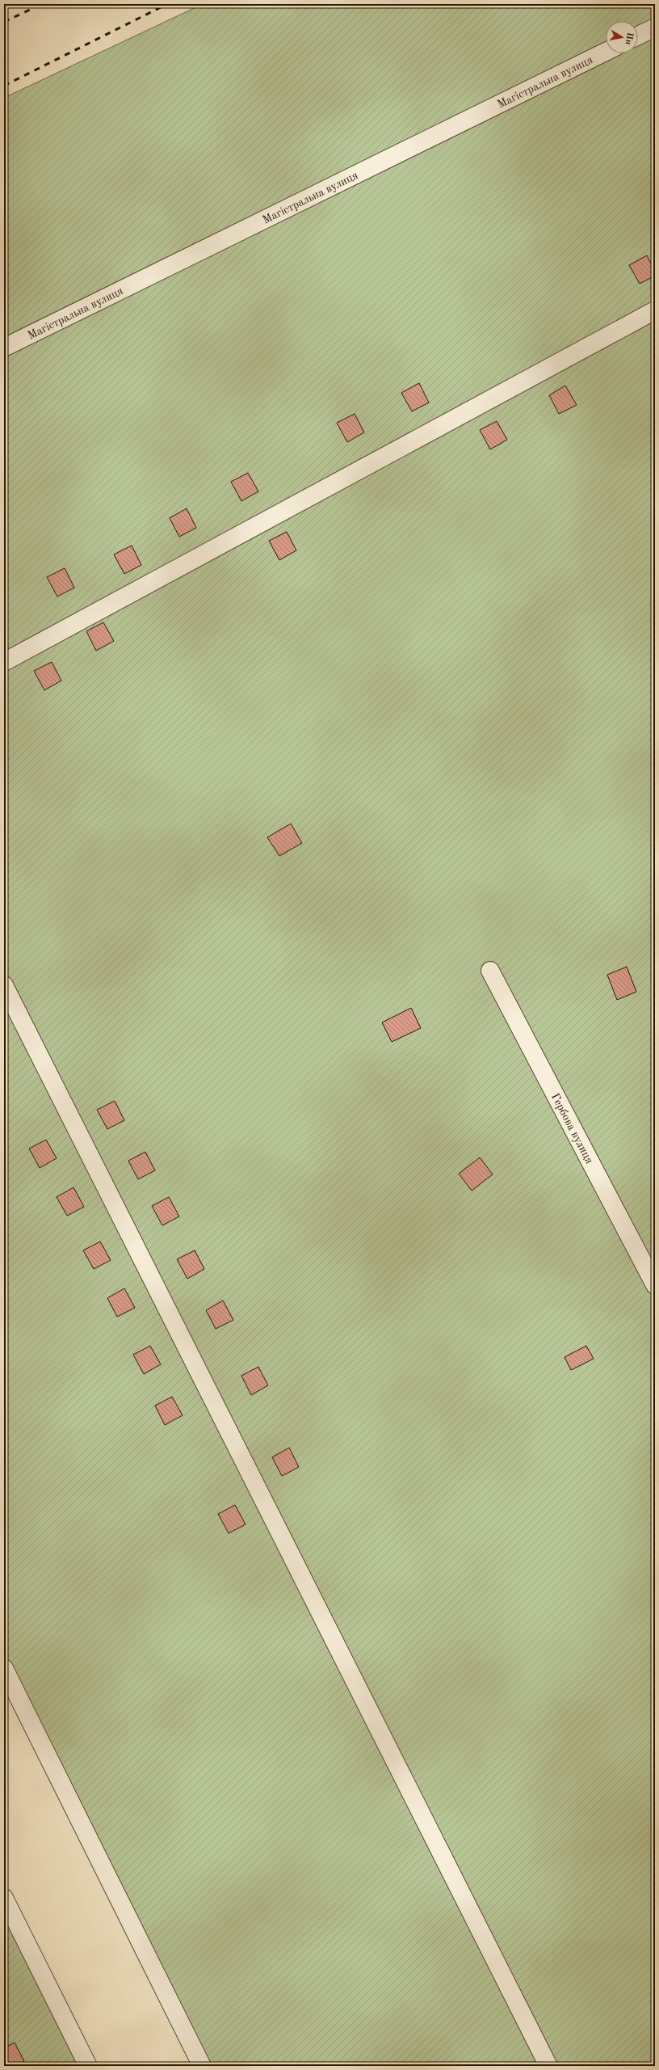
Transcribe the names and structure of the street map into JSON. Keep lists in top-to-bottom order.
{
  "streets": {
    "street": ["Магістральна вулиця", "Гербова вулиця"]
  },
  "north": "right"
}
